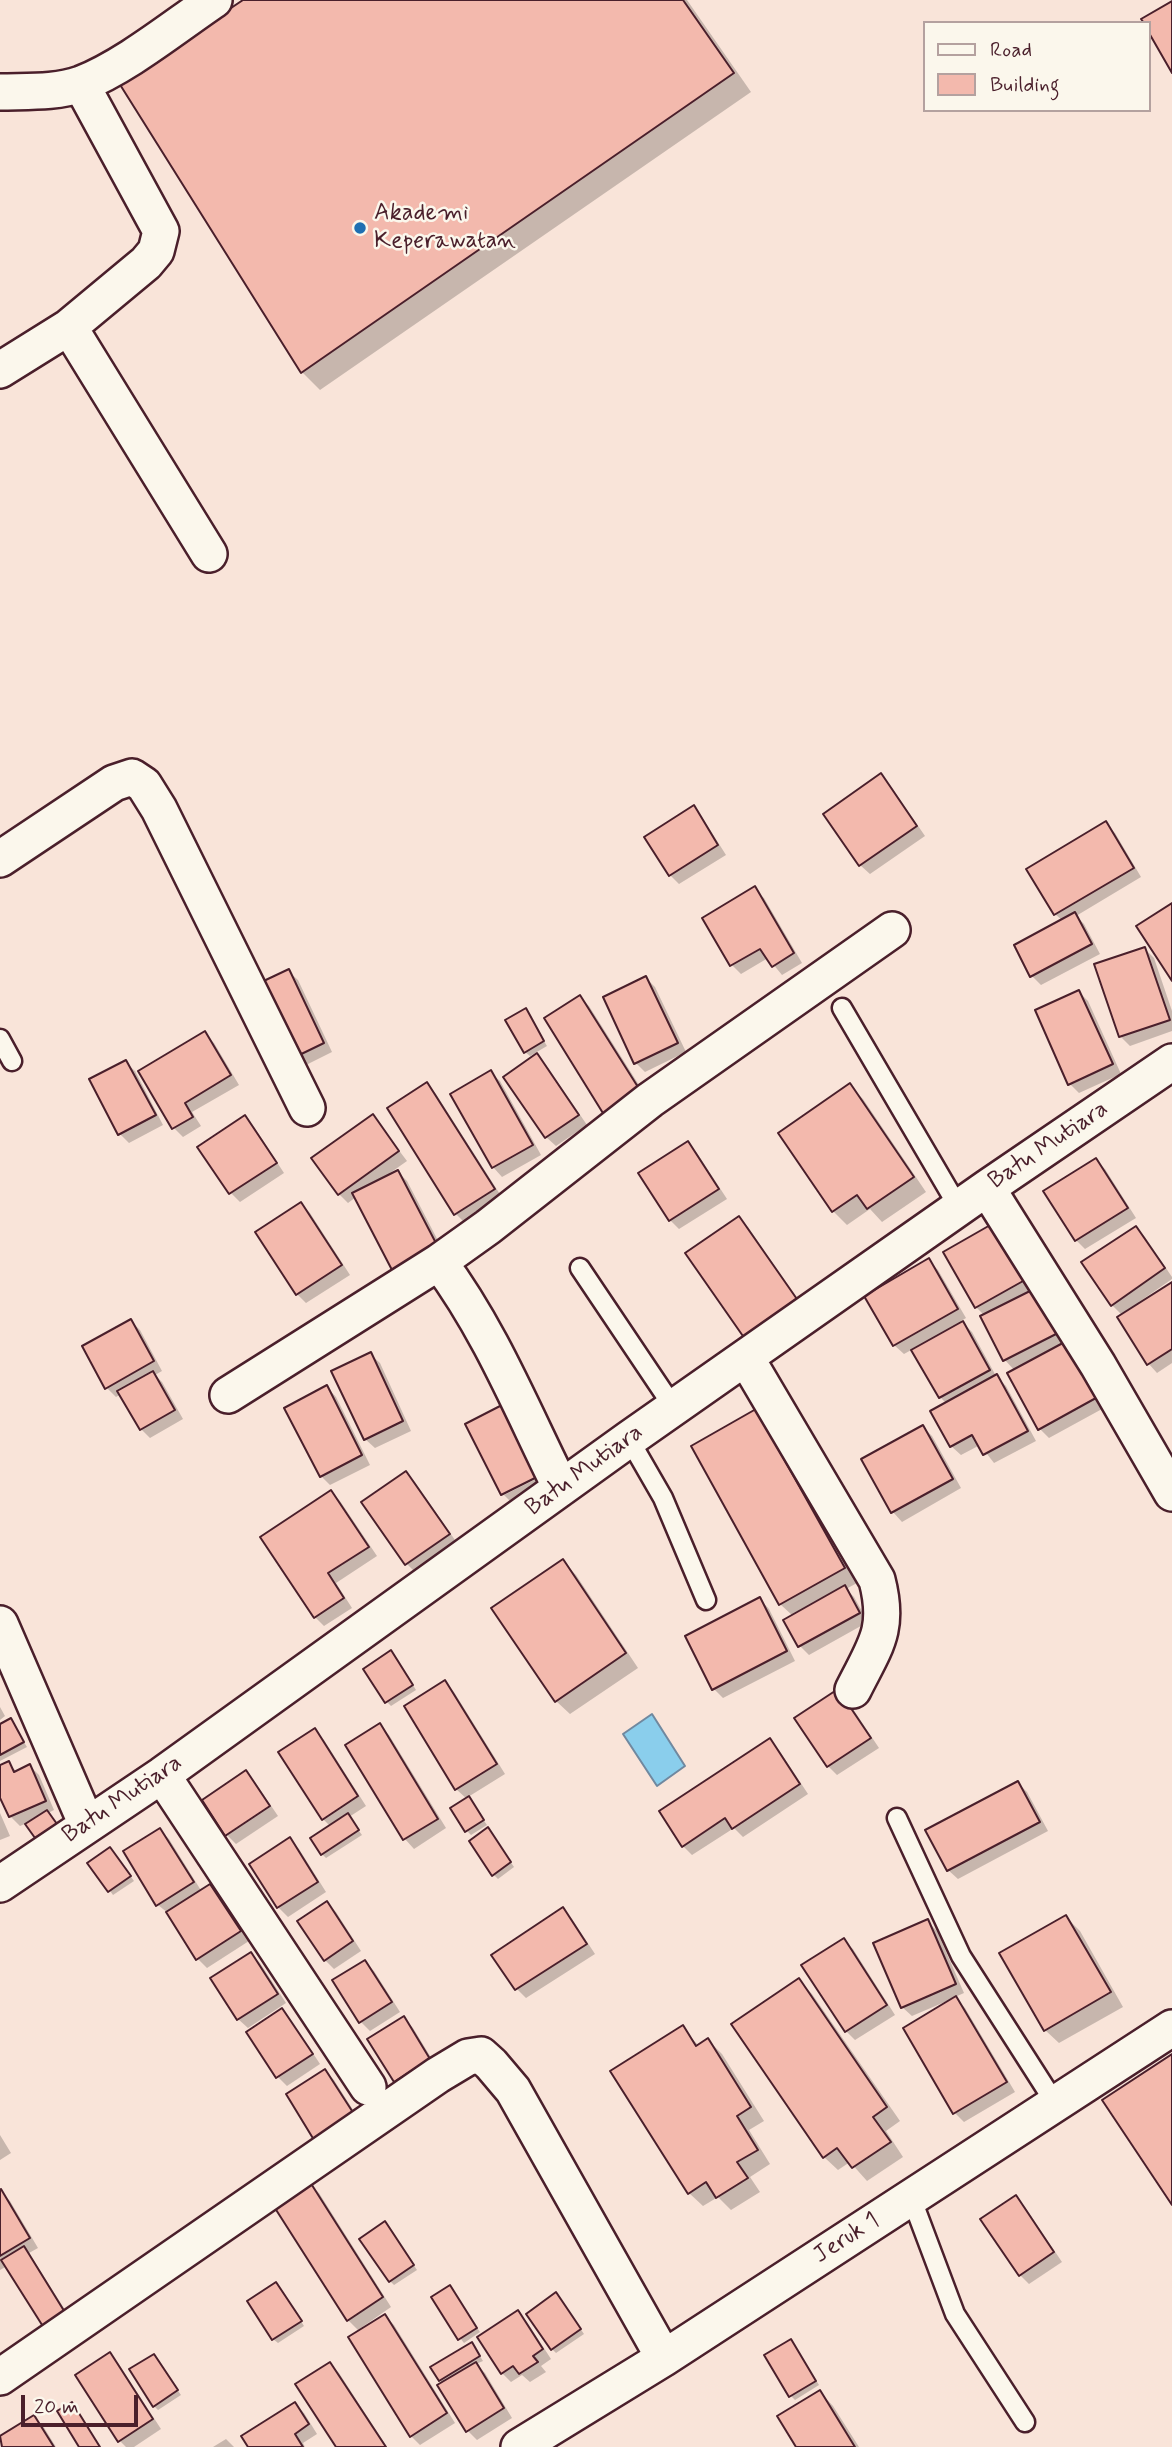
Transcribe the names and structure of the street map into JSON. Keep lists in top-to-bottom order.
{
  "streets": {
    "street": ["Batu Mutiara", "Jeruk 1"]
  },
  "places": ["Akademi Keperawatan"],
  "legend": ["Road", "Building"],
  "scale_bar": "20 m"
}
